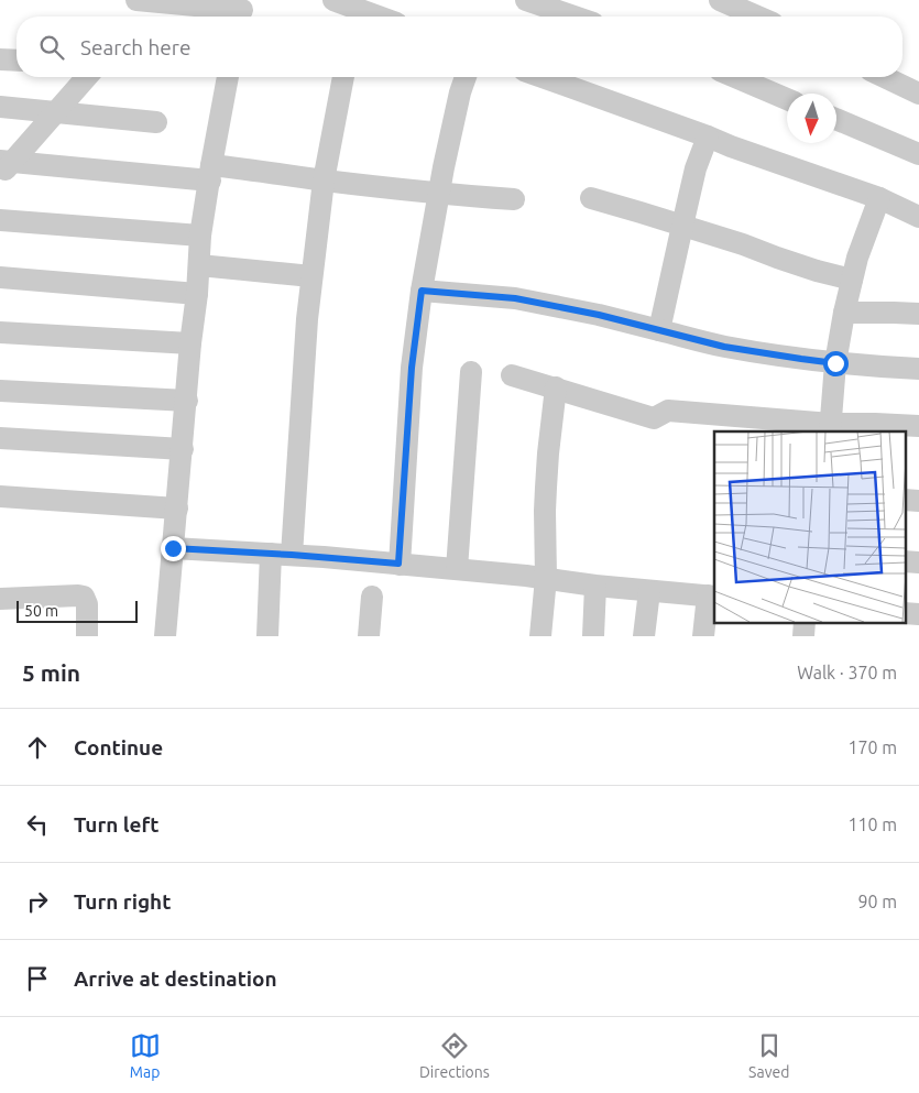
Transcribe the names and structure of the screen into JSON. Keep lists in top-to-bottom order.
{
  "scale_bar": "50 m",
  "north": "bottom",
  "page": {
    "search": "Search here",
    "scale": "50 m",
    "heading": ["5 min", "Walk · 370 m"],
    "list": [
      ["Continue", "170 m"],
      ["Turn left", "110 m"],
      ["Turn right", "90 m"],
      "Arrive at destination"
    ],
    "nav": ["Map", "Directions", "Saved"]
  }
}
